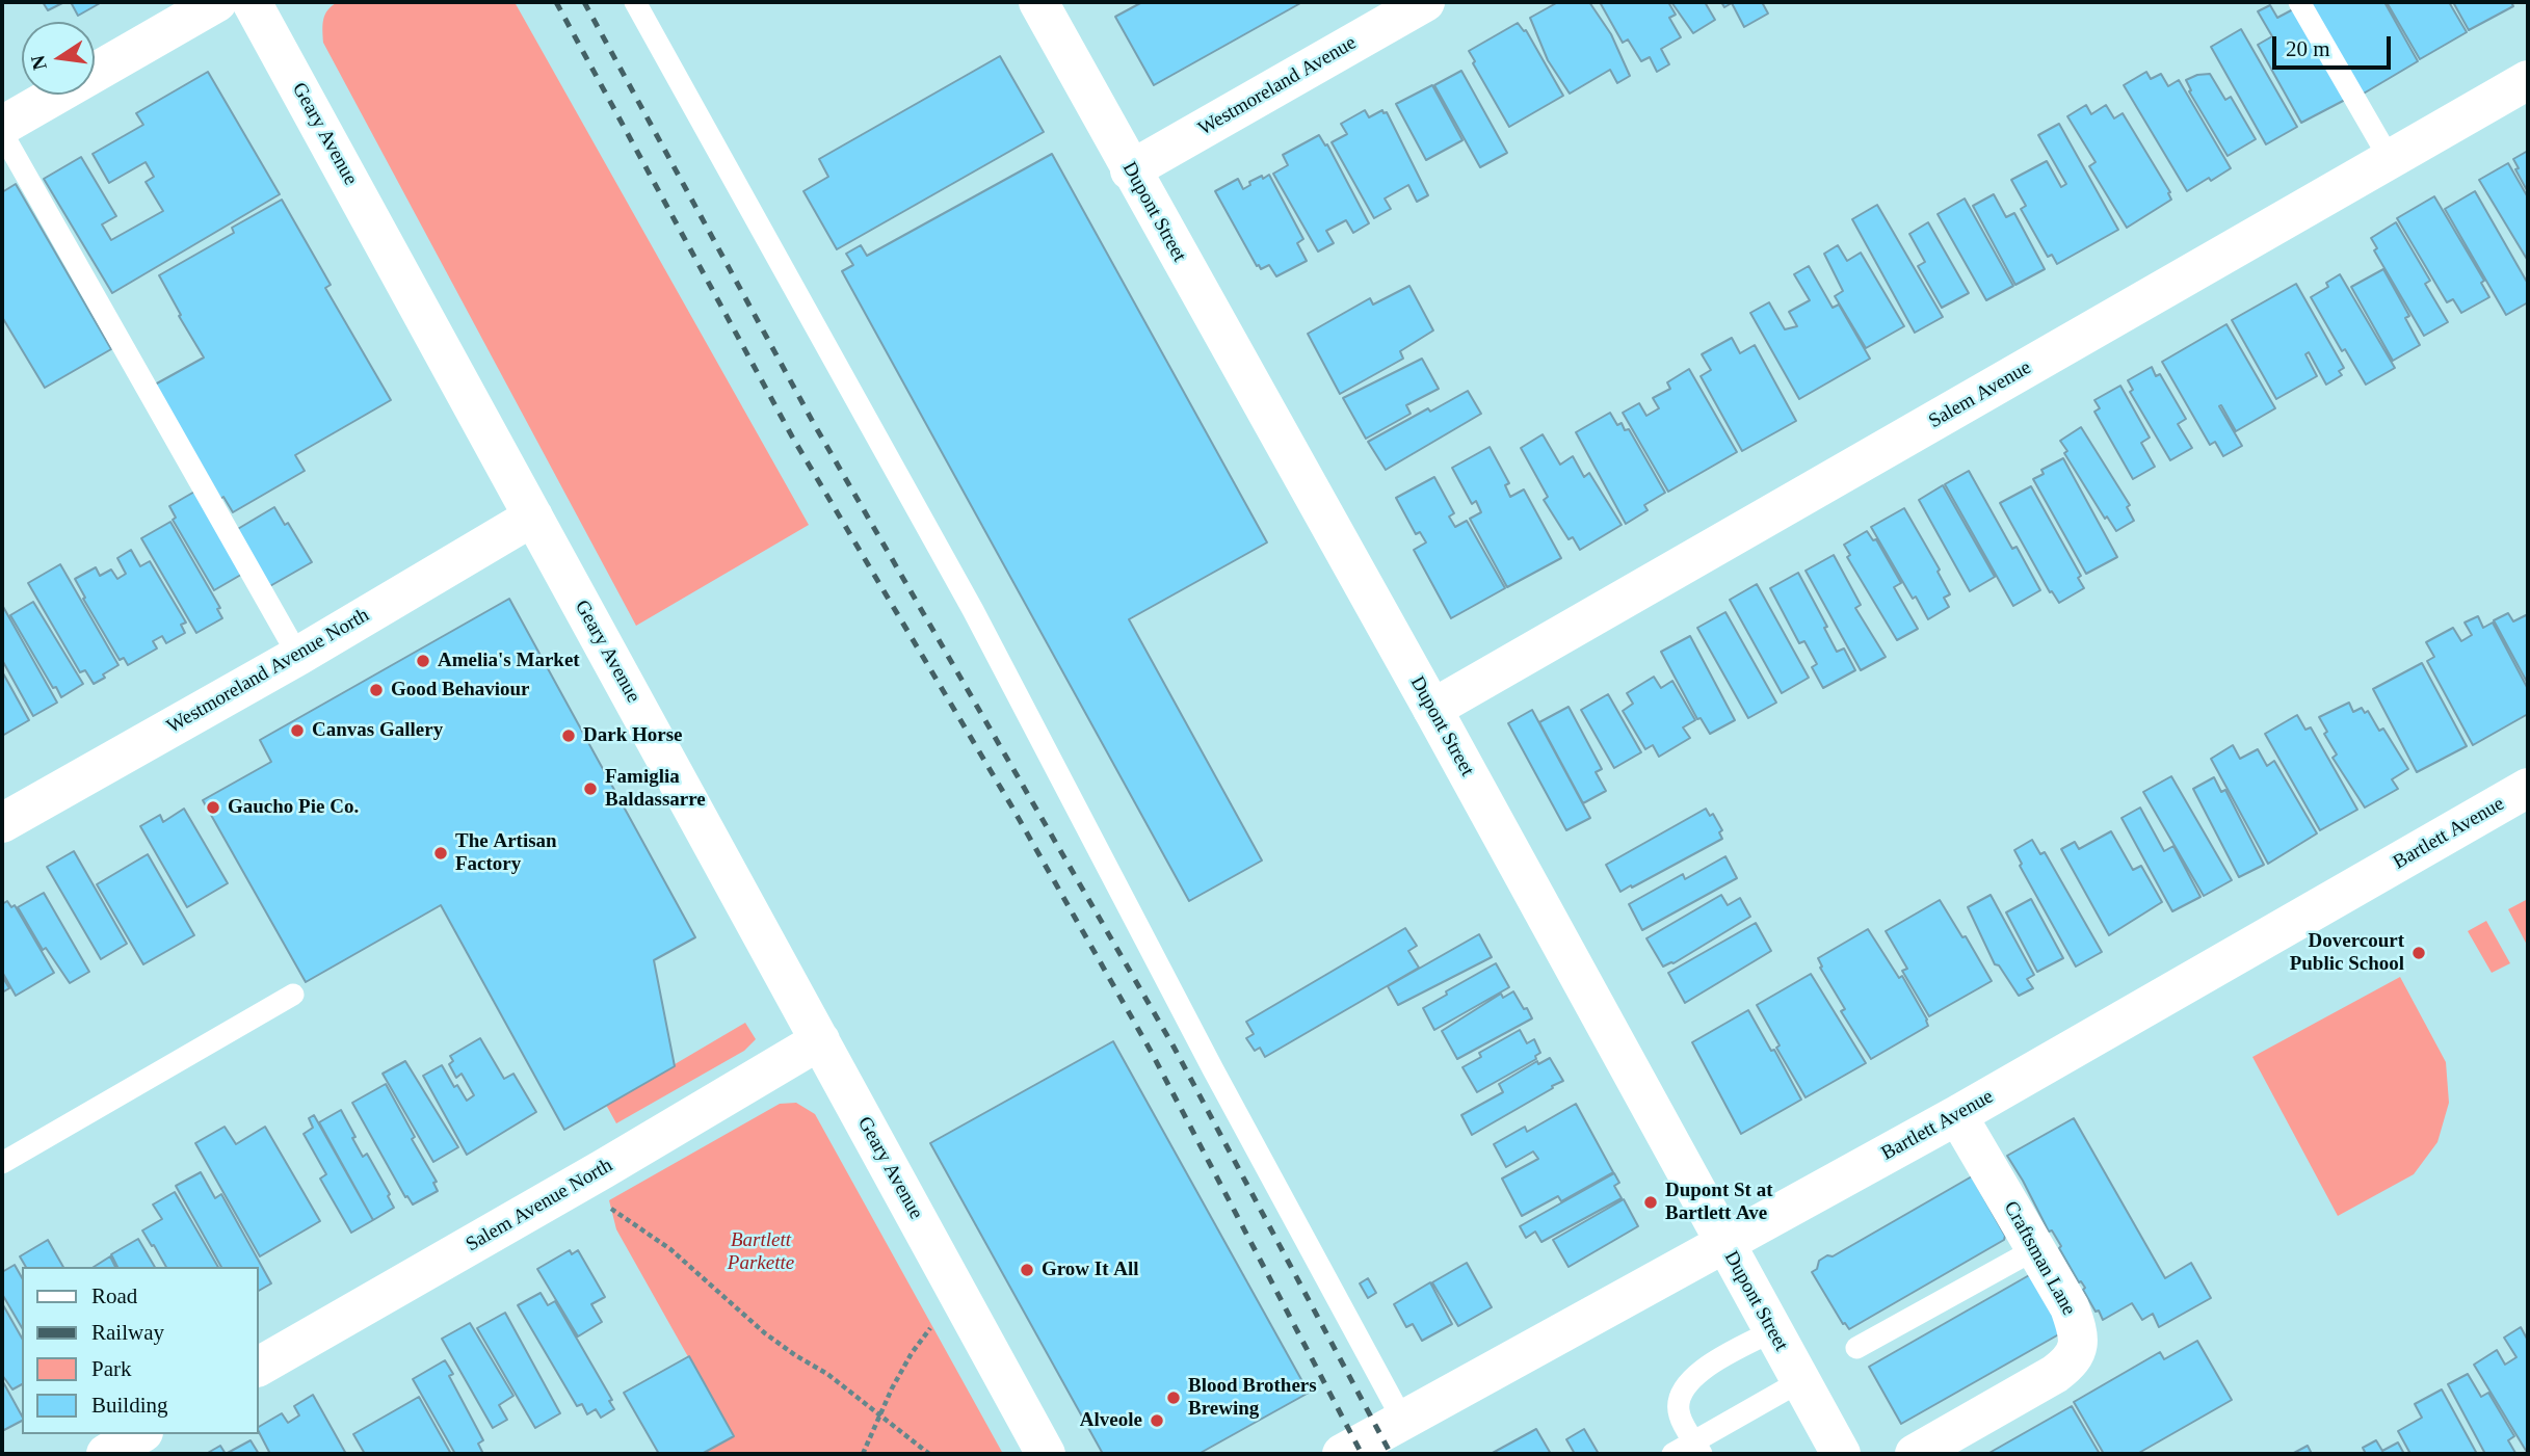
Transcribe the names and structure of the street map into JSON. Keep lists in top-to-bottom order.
{
  "streets": {
    "street": [
      "Westmoreland Avenue",
      "Geary Avenue",
      "Dupont Street",
      "Salem Avenue",
      "Westmoreland Avenue North",
      "Bartlett Avenue",
      "Salem Avenue North",
      "Craftsman Lane"
    ]
  },
  "crossings": [
    ["Westmoreland Avenue", "Dupont Street"],
    ["Geary Avenue", "Westmoreland Avenue North"],
    ["Geary Avenue", "Salem Avenue North"],
    ["Dupont Street", "Salem Avenue"],
    ["Dupont Street", "Bartlett Avenue"],
    ["Bartlett Avenue", "Craftsman Lane"]
  ],
  "parks": ["Bartlett Parkette"],
  "places": [
    "Amelia's Market",
    "Good Behaviour",
    "Canvas Gallery",
    "Dark Horse",
    "Famiglia Baldassarre",
    "Gaucho Pie Co.",
    "The Artisan Factory",
    "Dovercourt Public School",
    "Dupont St at Bartlett Ave",
    "Grow It All",
    "Blood Brothers Brewing",
    "Alveole"
  ],
  "legend": [
    "Road",
    "Railway",
    "Park",
    "Building"
  ],
  "scale_bar": "20 m",
  "north": "left"
}
